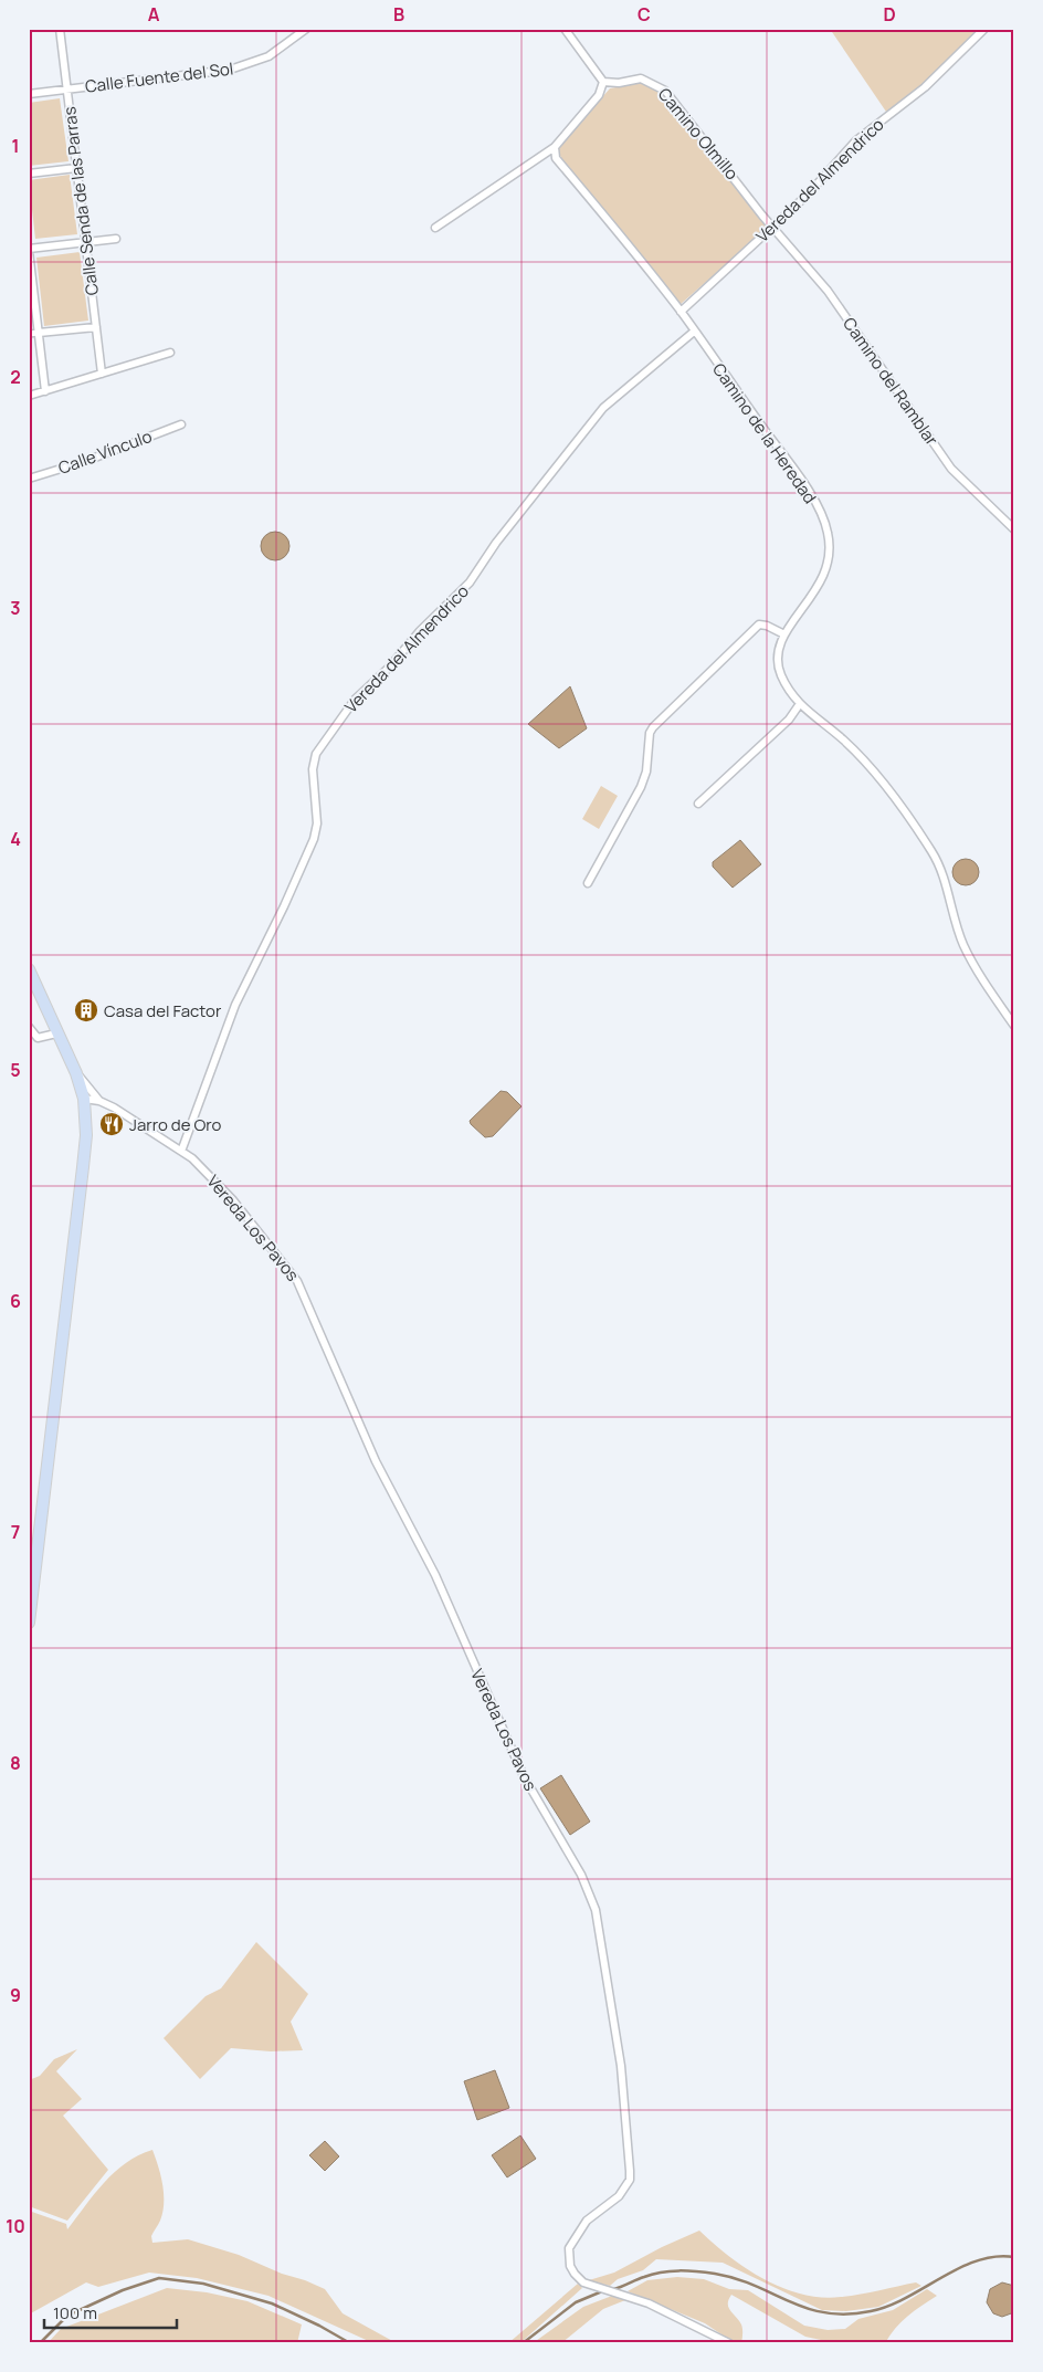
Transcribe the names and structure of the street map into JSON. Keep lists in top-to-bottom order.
{
  "streets": {
    "street": [
      "Calle Fuente del Sol",
      "Camino Olmillo",
      "Vereda del Almendrico",
      "Calle Senda de las Parras",
      "Camino del Ramblar",
      "Camino de la Heredad",
      "Calle Vínculo",
      "Vereda Los Pavos"
    ]
  },
  "crossings": [
    ["Calle Fuente del Sol", "Calle Senda de las Parras"],
    ["Camino Olmillo", "Vereda del Almendrico"],
    ["Camino Olmillo", "Camino del Ramblar"],
    ["Vereda del Almendrico", "Camino del Ramblar"],
    ["Vereda del Almendrico", "Camino de la Heredad"],
    ["Vereda del Almendrico", "Vereda Los Pavos"]
  ],
  "places": {
    "building": ["Casa del Factor"],
    "restaurant": ["Jarro de Oro"]
  },
  "scale_bar": "100 m",
  "grid": {
    "columns": [
      "A",
      "B",
      "C",
      "D"
    ],
    "rows": [
      "1",
      "2",
      "3",
      "4",
      "5",
      "6",
      "7",
      "8",
      "9",
      "10"
    ]
  }
}
